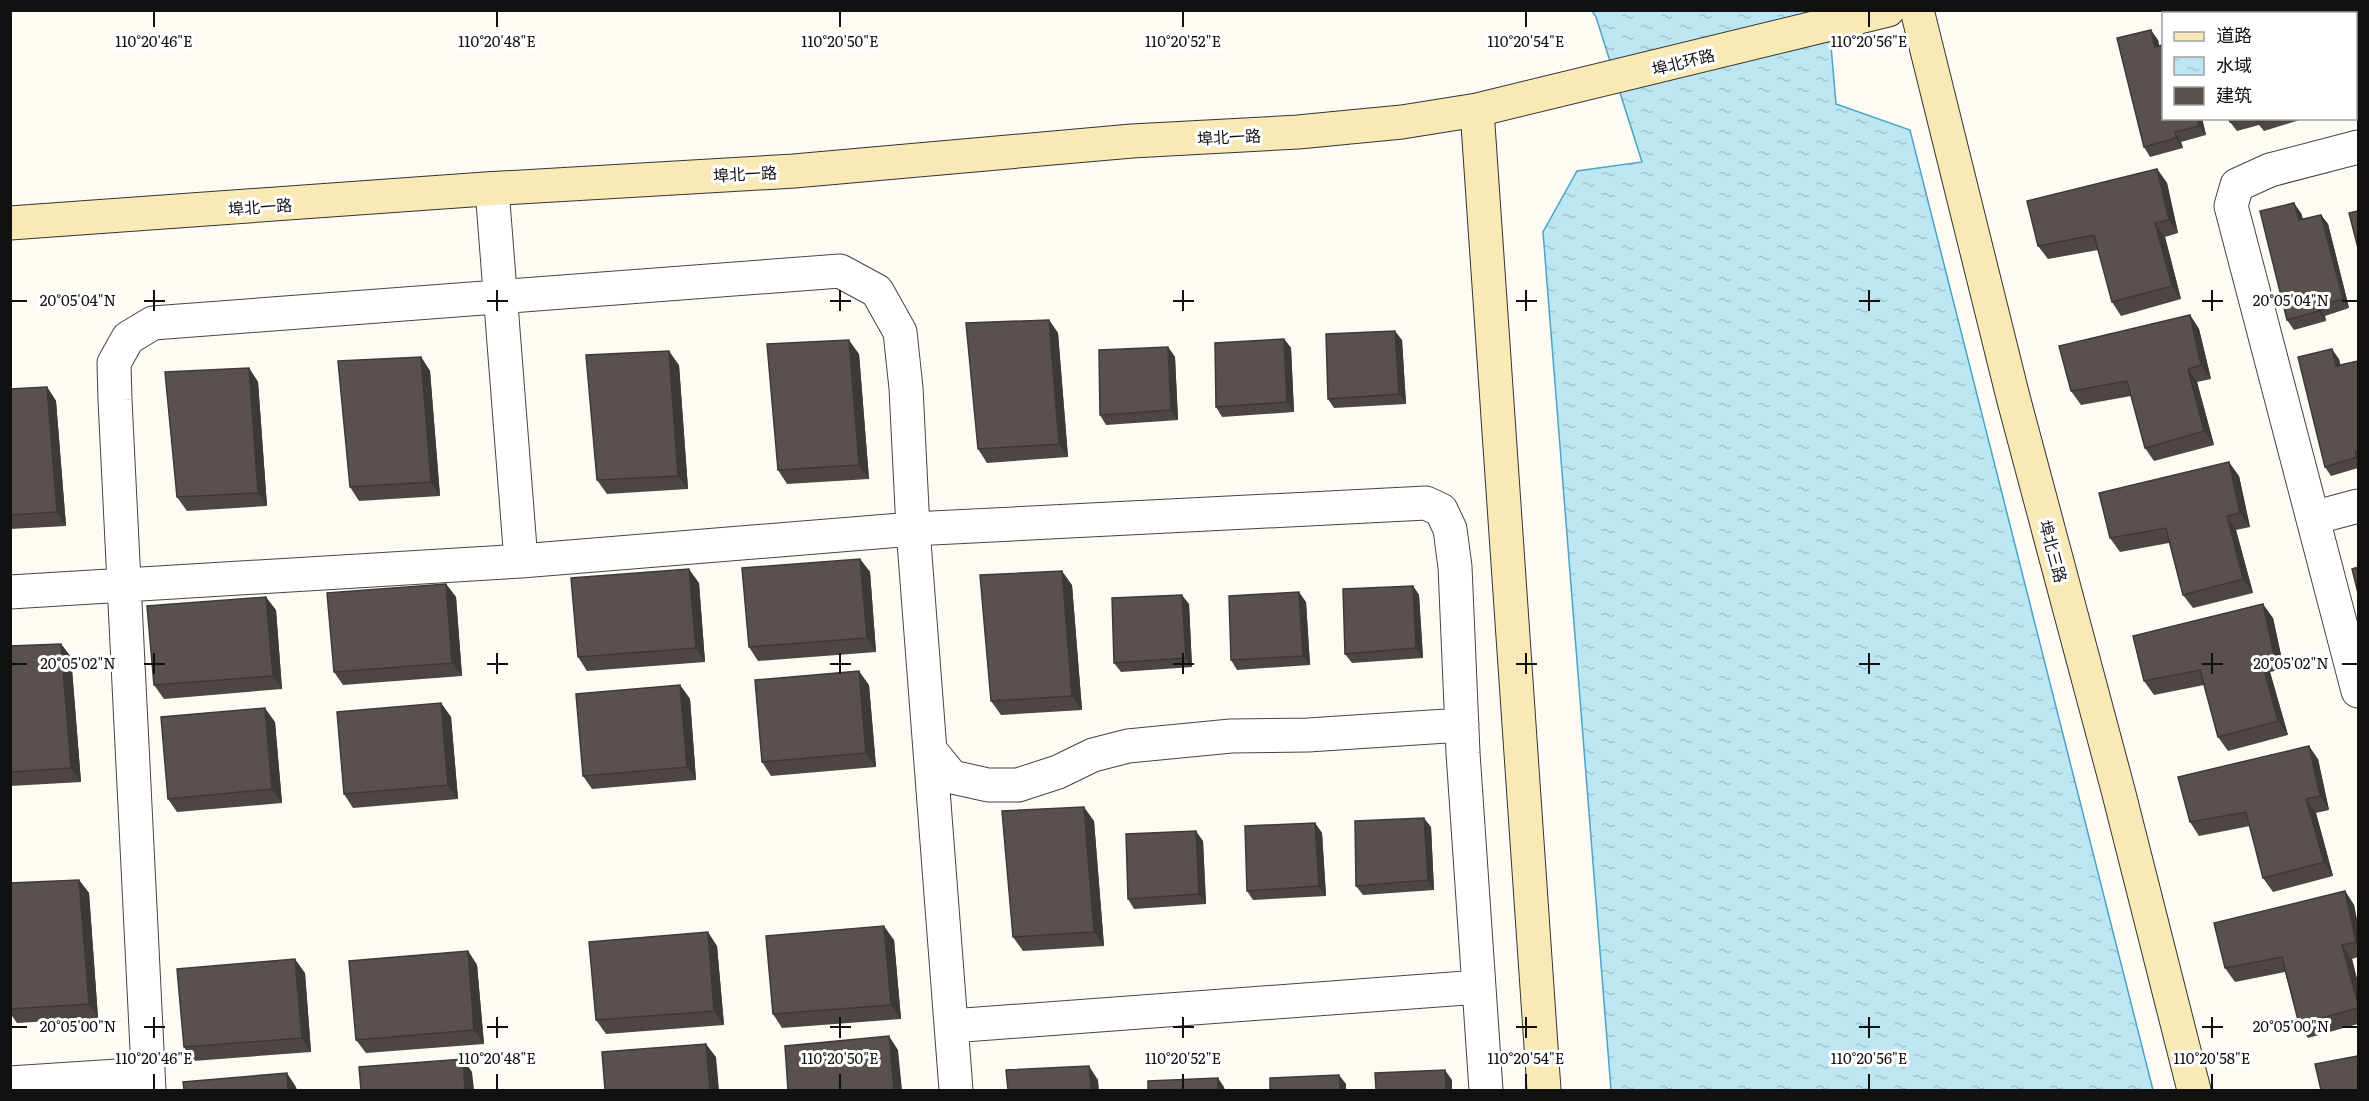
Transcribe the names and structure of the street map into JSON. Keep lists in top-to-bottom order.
{
  "streets": {
    "street": ["埠北环路", "埠北一路", "埠北三路"]
  },
  "crossings": [
    ["埠北环路", "埠北一路"]
  ],
  "legend": ["道路", "水域", "建筑"],
  "coordinates": [
    "110°20'46\"E",
    "110°20'48\"E",
    "110°20'50\"E",
    "110°20'52\"E",
    "110°20'54\"E",
    "110°20'56\"E",
    "20°05'04\"N",
    "20°05'02\"N",
    "20°05'00\"N",
    "110°20'58\"E"
  ]
}
